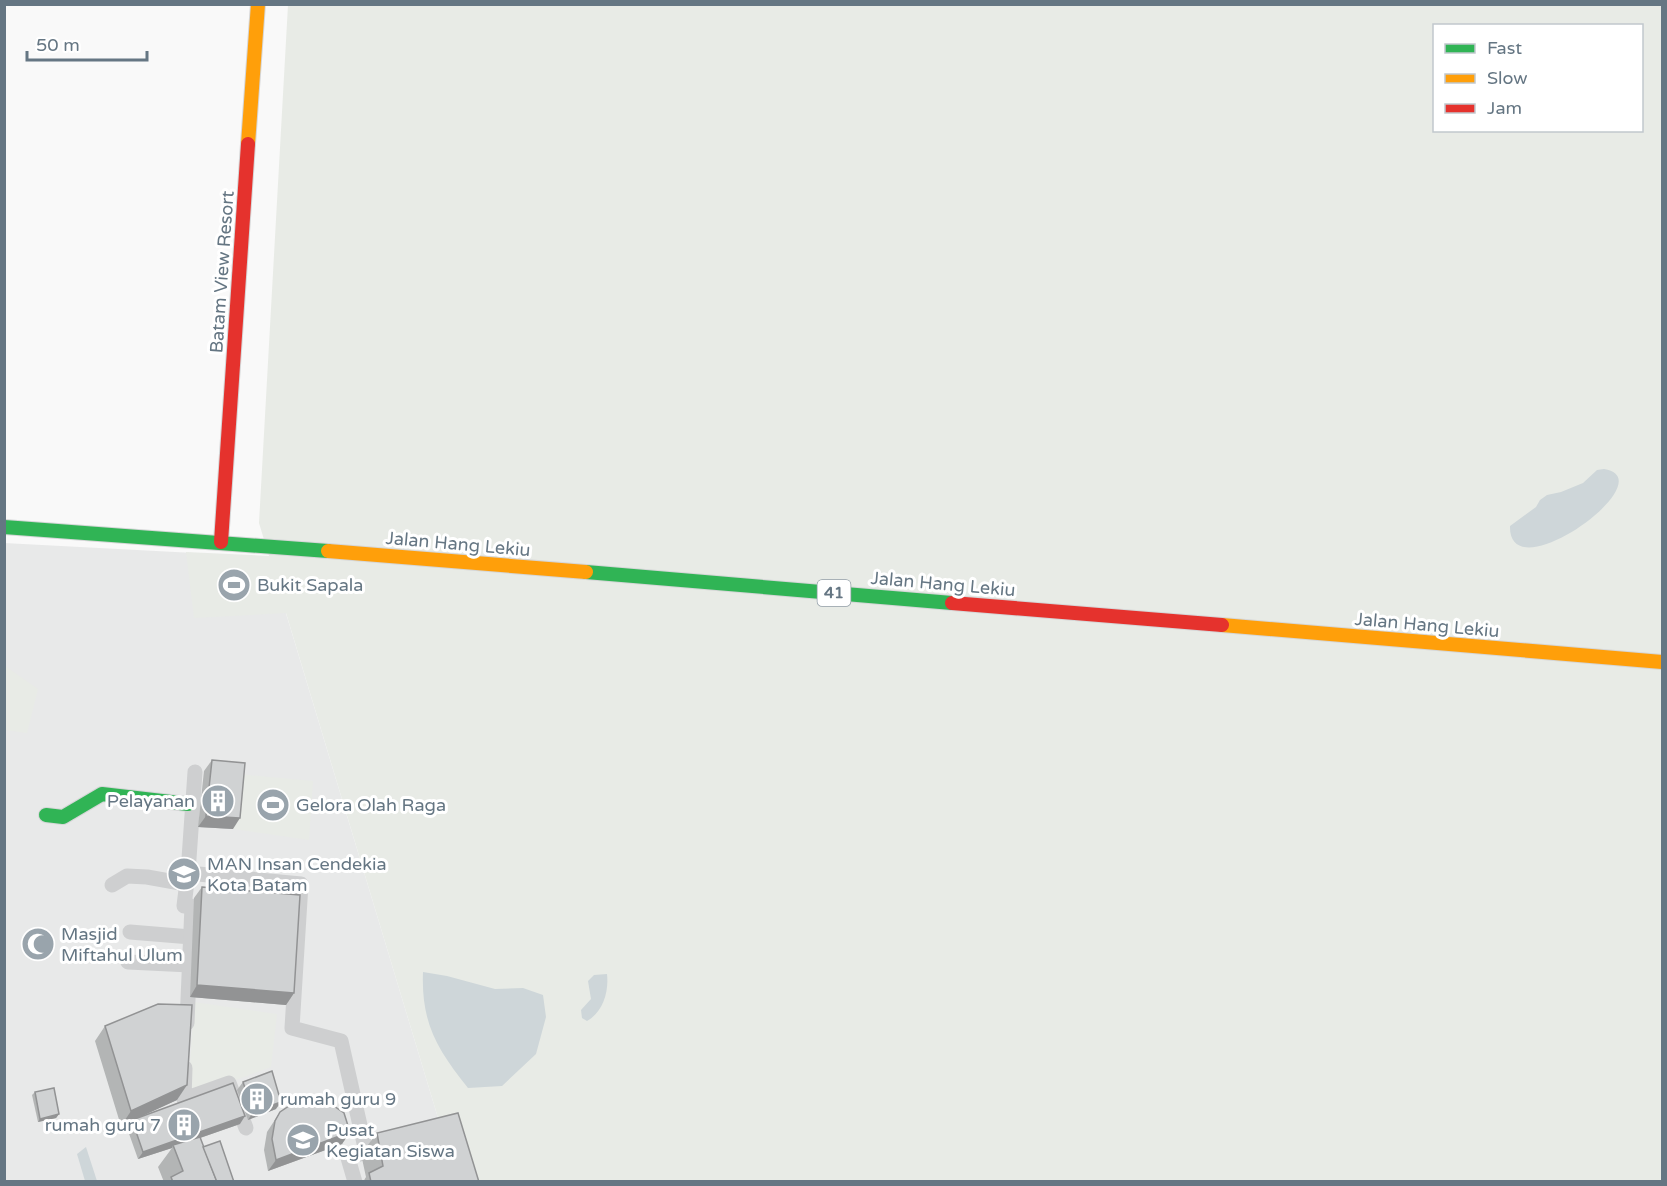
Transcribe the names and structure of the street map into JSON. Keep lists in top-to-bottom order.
{
  "streets": {
    "main road": ["Batam View Resort", "Jalan Hang Lekiu", "41"]
  },
  "crossings": [
    ["Batam View Resort", "Jalan Hang Lekiu"]
  ],
  "places": {
    "sports": ["Bukit Sapala", "Gelora Olah Raga"],
    "building": ["Pelayanan", "rumah guru 9", "rumah guru 7"],
    "school or university": ["MAN Insan Cendekia Kota Batam", "Pusat Kegiatan Siswa"],
    "mosque": ["Masjid Miftahul Ulum"]
  },
  "legend": ["Fast", "Slow", "Jam"],
  "scale_bar": "50 m"
}
